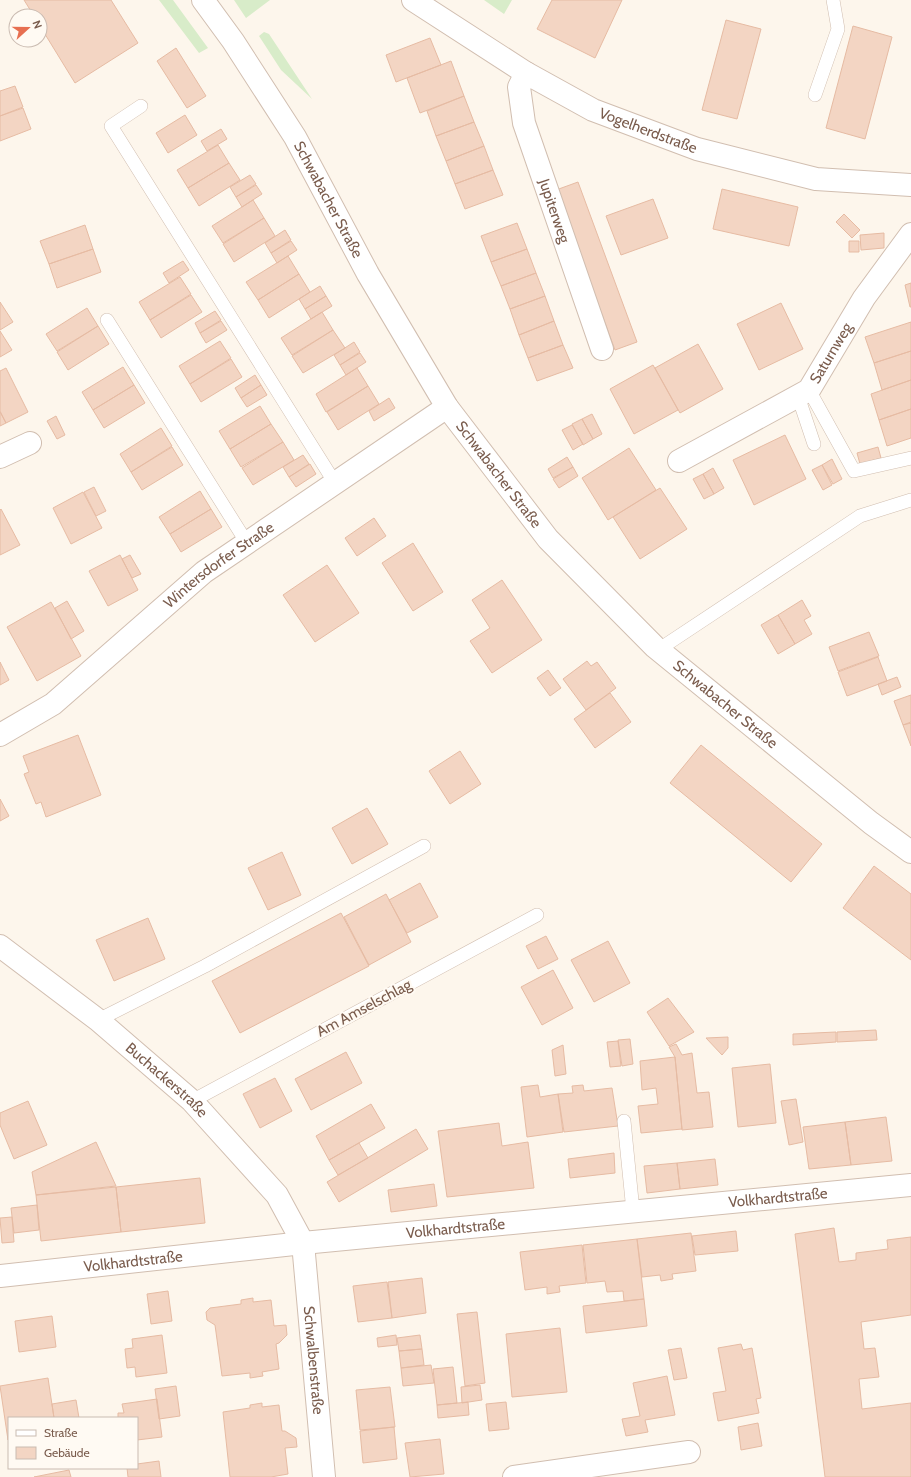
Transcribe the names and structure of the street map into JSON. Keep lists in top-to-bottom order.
{
  "streets": {
    "street": [
      "Vogelherdstraße",
      "Schwabacher Straße",
      "Jupiterweg",
      "Saturnweg",
      "Wintersdorfer Straße",
      "Buchackerstraße",
      "Volkhardtstraße",
      "Schwalbenstraße"
    ],
    "lane": ["Am Amselschlag"]
  },
  "crossings": [
    ["Vogelherdstraße", "Jupiterweg"],
    ["Schwabacher Straße", "Wintersdorfer Straße"],
    ["Am Amselschlag", "Buchackerstraße"],
    ["Buchackerstraße", "Volkhardtstraße"],
    ["Buchackerstraße", "Schwalbenstraße"],
    ["Volkhardtstraße", "Schwalbenstraße"]
  ],
  "legend": ["Straße", "Gebäude"],
  "north": "right"
}
